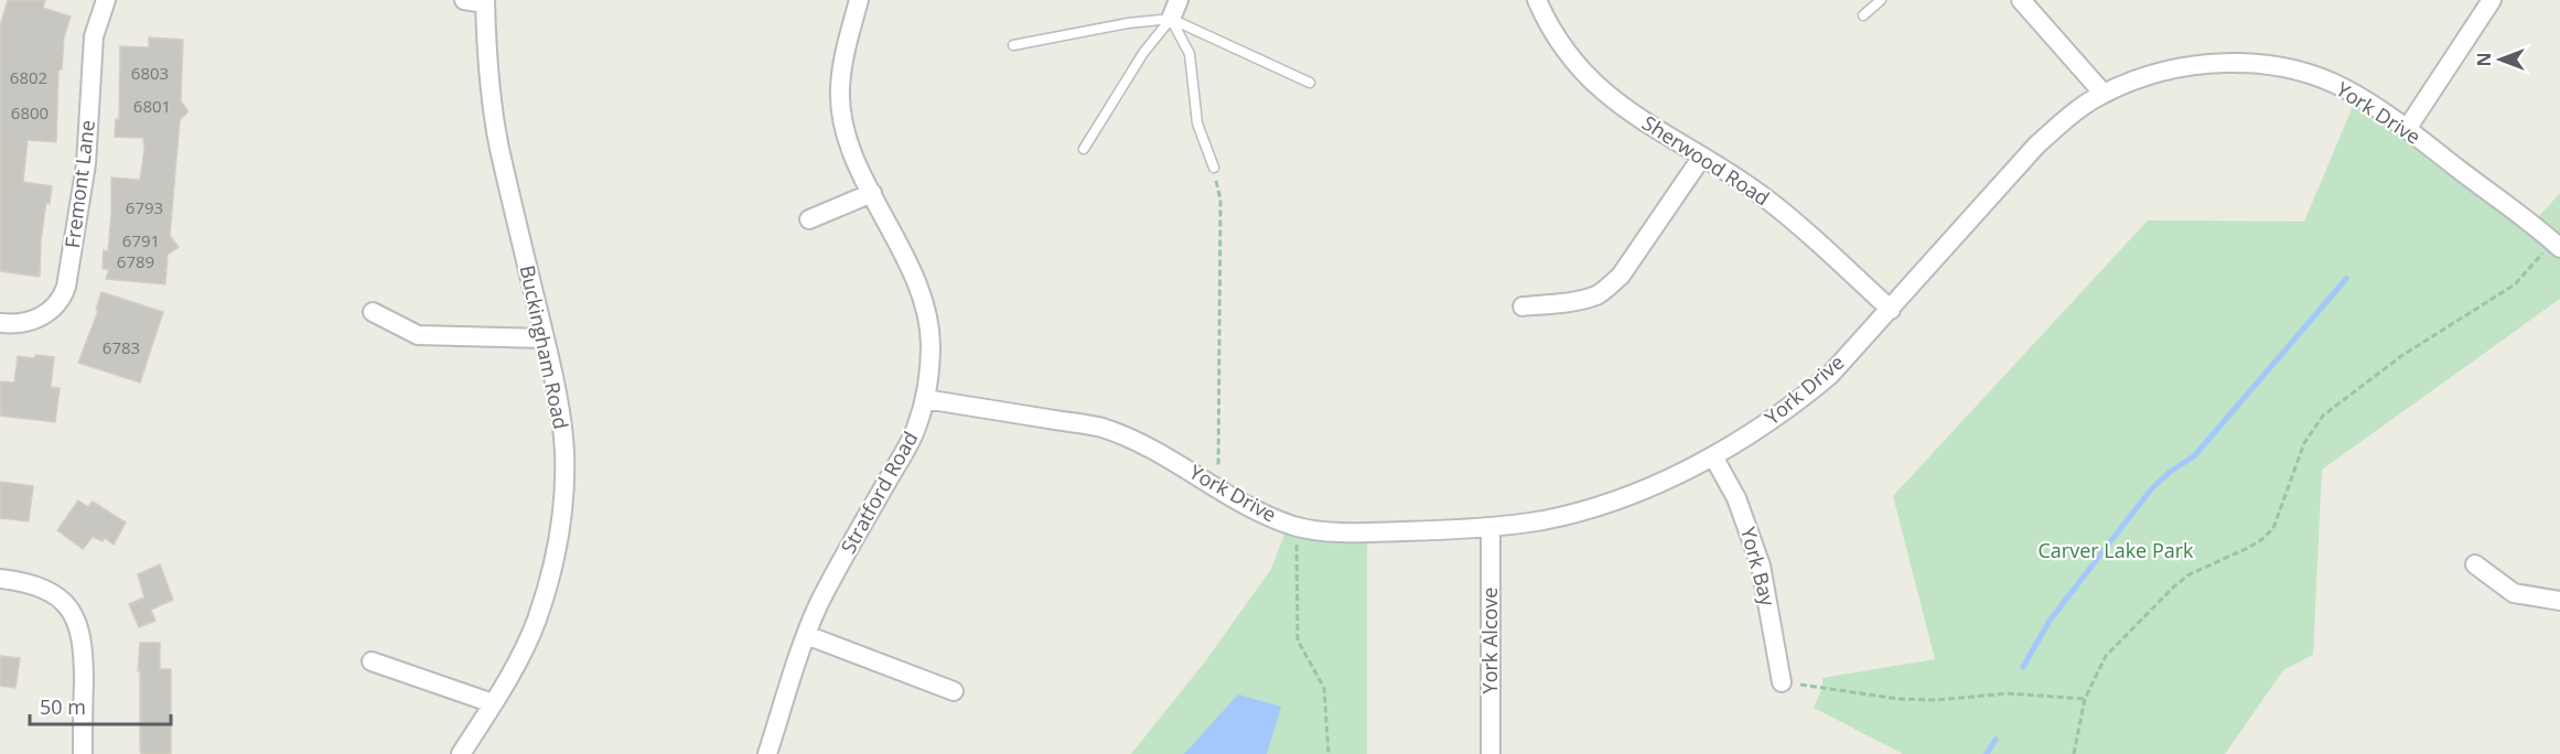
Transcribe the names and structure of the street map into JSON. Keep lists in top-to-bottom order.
{
  "streets": {
    "street": [
      "York Drive",
      "Sherwood Road",
      "Fremont Lane",
      "Buckingham Road",
      "Stratford Road",
      "York Bay",
      "York Alcove"
    ]
  },
  "crossings": [
    ["York Drive", "Sherwood Road"],
    ["York Drive", "Stratford Road"],
    ["York Drive", "York Bay"],
    ["York Drive", "York Alcove"]
  ],
  "parks": ["Carver Lake Park"],
  "house_numbers": [
    "6803",
    "6802",
    "6801",
    "6800",
    "6793",
    "6791",
    "6789",
    "6783"
  ],
  "scale_bar": "50 m",
  "north": "left"
}
